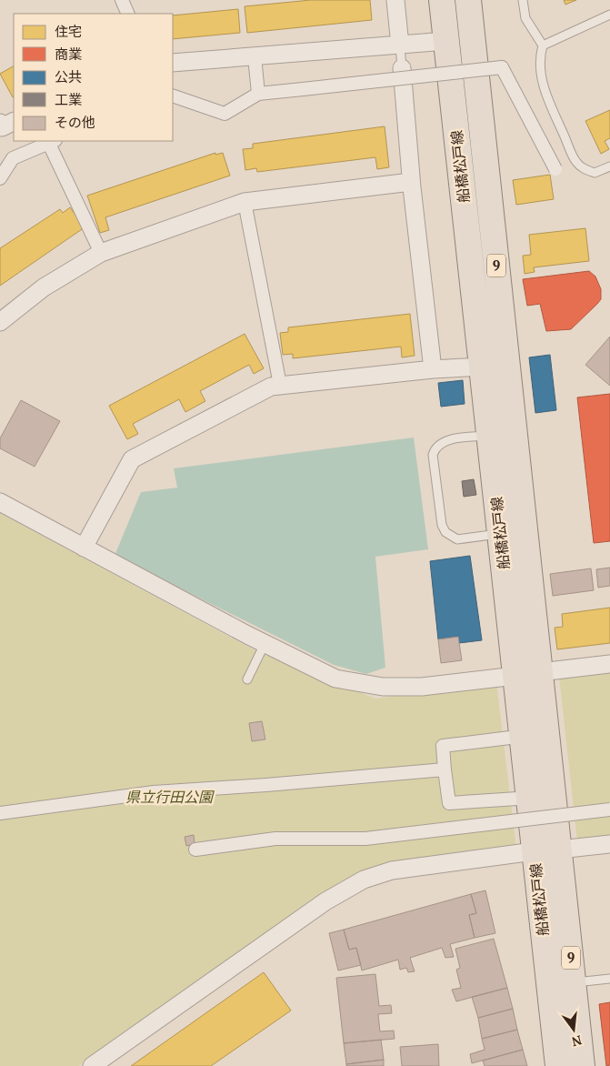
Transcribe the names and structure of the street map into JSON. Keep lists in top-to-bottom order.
{
  "streets": {
    "main road": ["船橋松戸線", "9"]
  },
  "parks": ["県立行田公園"],
  "legend": [
    "住宅",
    "商業",
    "公共",
    "工業",
    "その他"
  ],
  "north": "bottom"
}
